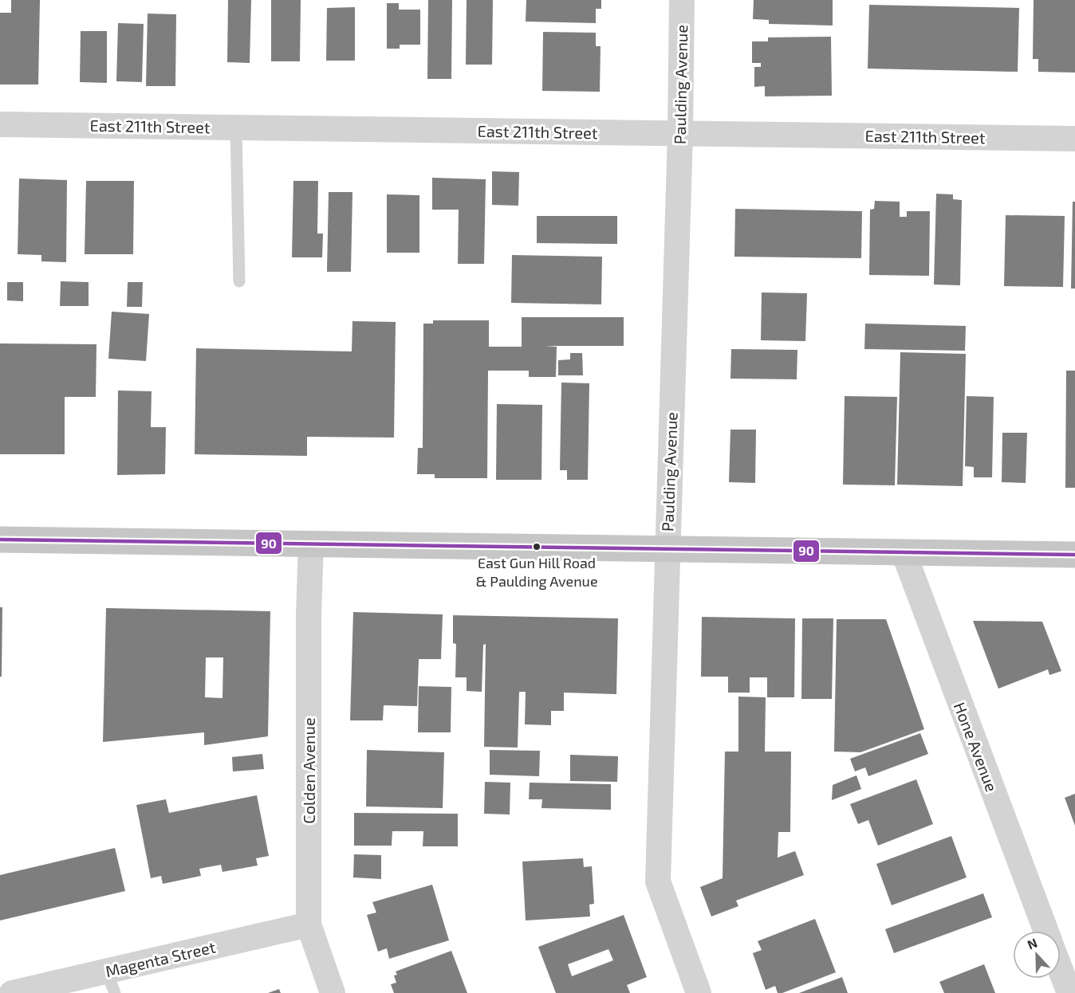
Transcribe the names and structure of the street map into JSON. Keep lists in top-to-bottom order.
{
  "streets": {
    "street": [
      "Paulding Avenue",
      "East 211th Street",
      "Hone Avenue",
      "Colden Avenue",
      "Magenta Street"
    ]
  },
  "crossings": [
    ["Paulding Avenue", "East 211th Street"],
    ["Colden Avenue", "Magenta Street"]
  ],
  "places": ["East Gun Hill Road & Paulding Avenue"],
  "lines": ["transit line 90"],
  "north": "top"
}
